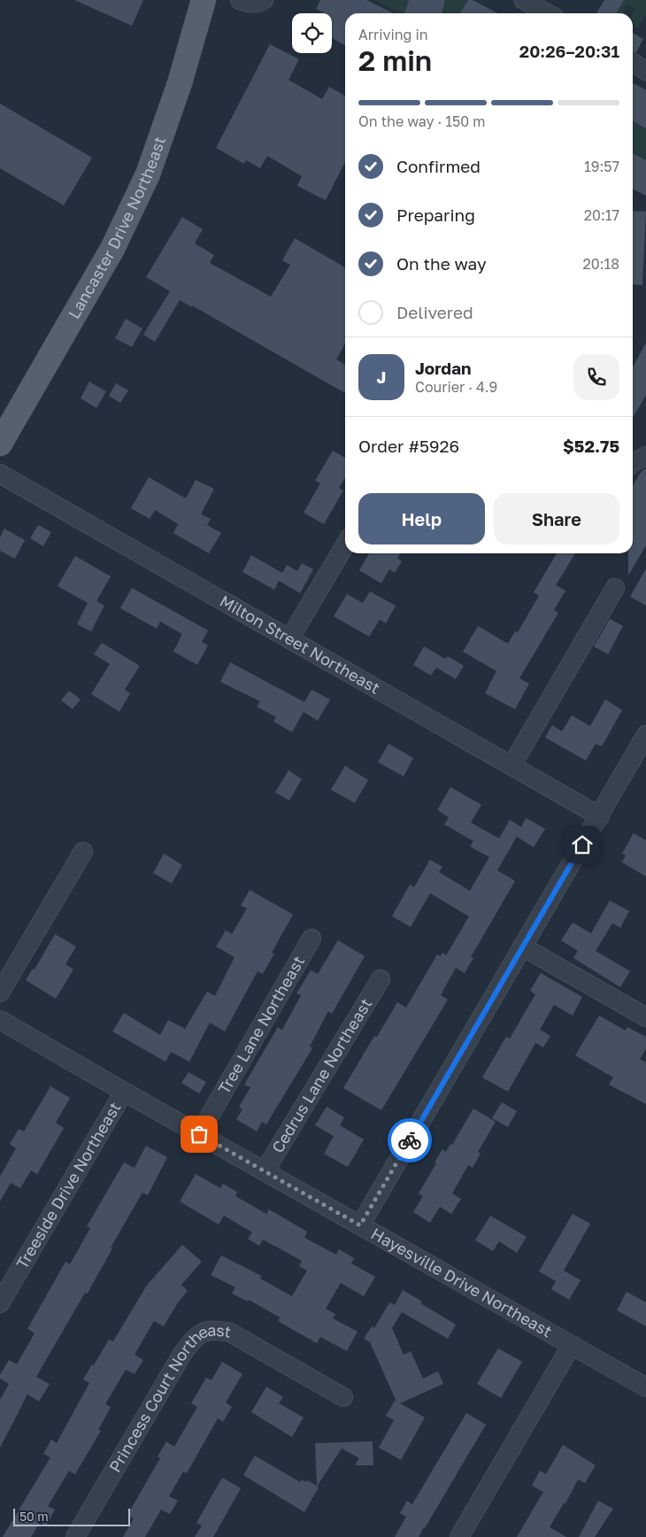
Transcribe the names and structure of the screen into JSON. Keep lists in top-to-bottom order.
{
  "streets": {
    "main road": ["Lancaster Drive Northeast"],
    "street": [
      "Milton Street Northeast",
      "Tree Lane Northeast",
      "Cedrus Lane Northeast",
      "Treeside Drive Northeast",
      "Hayesville Drive Northeast",
      "Princess Court Northeast"
    ]
  },
  "crossings": [
    ["Tree Lane Northeast", "Hayesville Drive Northeast"],
    ["Cedrus Lane Northeast", "Hayesville Drive Northeast"],
    ["Treeside Drive Northeast", "Hayesville Drive Northeast"]
  ],
  "scale_bar": "50 m",
  "page": {
    "heading": ["2 min", "Arriving in", "20:26–20:31"],
    "panel": [
      "Jordan",
      "Courier · 4.9",
      "Order #5926",
      "$52.75"
    ],
    "bar": "On the way · 150 m",
    "list": [
      ["Confirmed", "19:57"],
      ["Preparing", "20:17"],
      ["On the way", "20:18"],
      "Delivered"
    ],
    "round": "J",
    "buttons": ["Help", "Share"],
    "scale": "50 m"
  }
}
